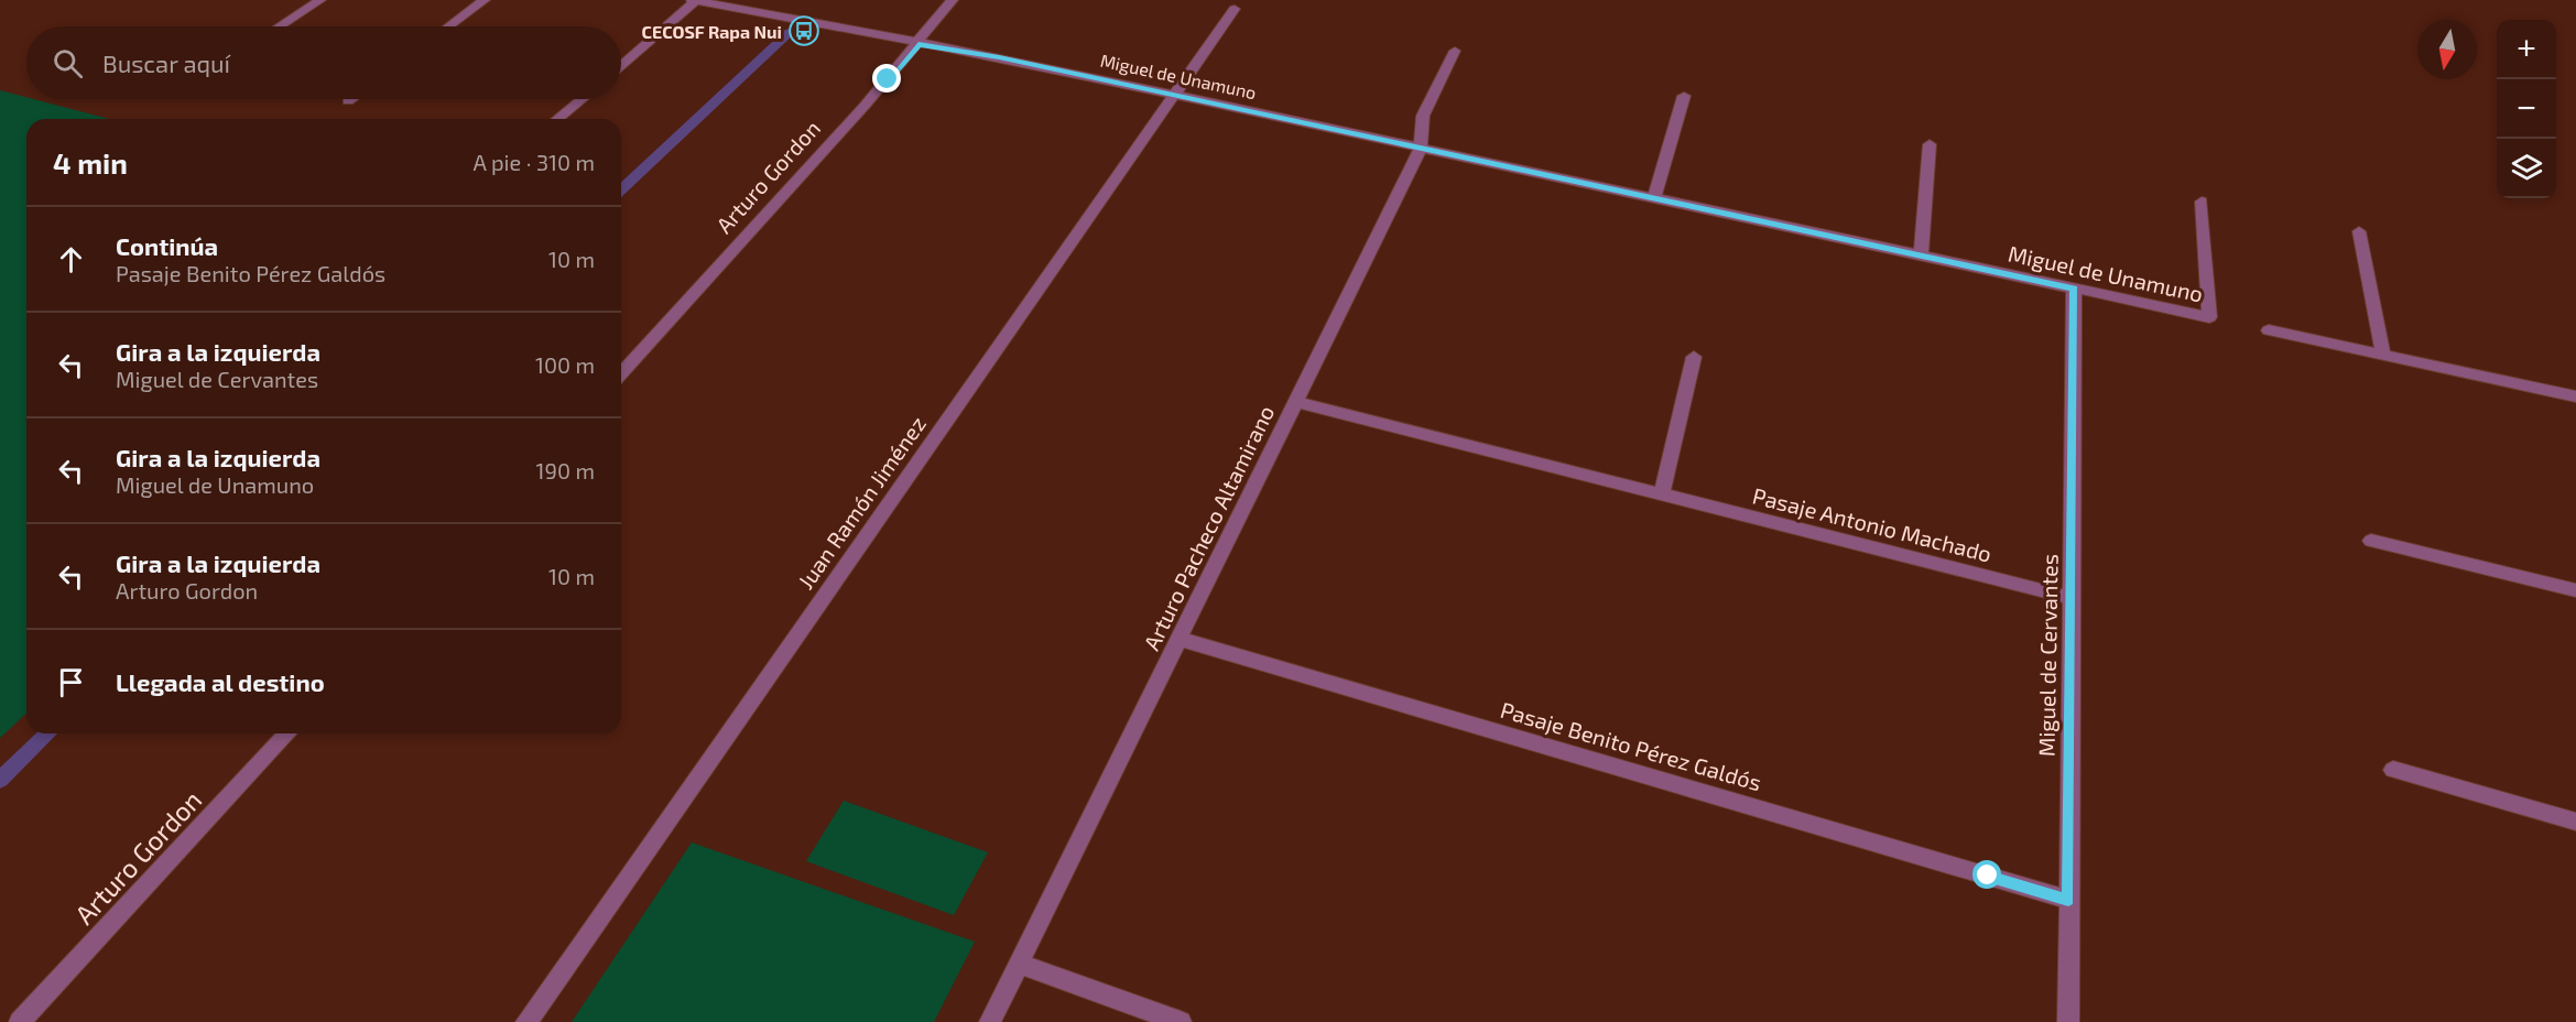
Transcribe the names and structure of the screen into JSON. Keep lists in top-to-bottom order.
{
  "streets": {
    "street": [
      "Miguel de Unamuno",
      "Arturo Gordon",
      "Juan Ramón Jiménez",
      "Pasaje Antonio Machado",
      "Arturo Pacheco Altamirano",
      "Miguel de Cervantes",
      "Pasaje Benito Pérez Galdós"
    ]
  },
  "crossings": [
    ["Miguel de Unamuno", "Arturo Gordon"],
    ["Miguel de Unamuno", "Juan Ramón Jiménez"],
    ["Miguel de Unamuno", "Arturo Pacheco Altamirano"],
    ["Miguel de Unamuno", "Miguel de Cervantes"],
    ["Pasaje Antonio Machado", "Arturo Pacheco Altamirano"],
    ["Pasaje Antonio Machado", "Miguel de Cervantes"],
    ["Arturo Pacheco Altamirano", "Pasaje Benito Pérez Galdós"],
    ["Miguel de Cervantes", "Pasaje Benito Pérez Galdós"]
  ],
  "places": {
    "bus stop": ["CECOSF Rapa Nui"]
  },
  "north": "bottom",
  "page": {
    "map_buttons": ["+", "−"],
    "search": "Buscar aquí",
    "heading": ["4 min", "A pie · 310 m"],
    "list": [
      ["Continúa", "Pasaje Benito Pérez Galdós", "10 m"],
      ["Gira a la izquierda", "Miguel de Cervantes", "100 m"],
      ["Gira a la izquierda", "Miguel de Unamuno", "190 m"],
      ["Gira a la izquierda", "Arturo Gordon", "10 m"],
      "Llegada al destino"
    ]
  }
}
